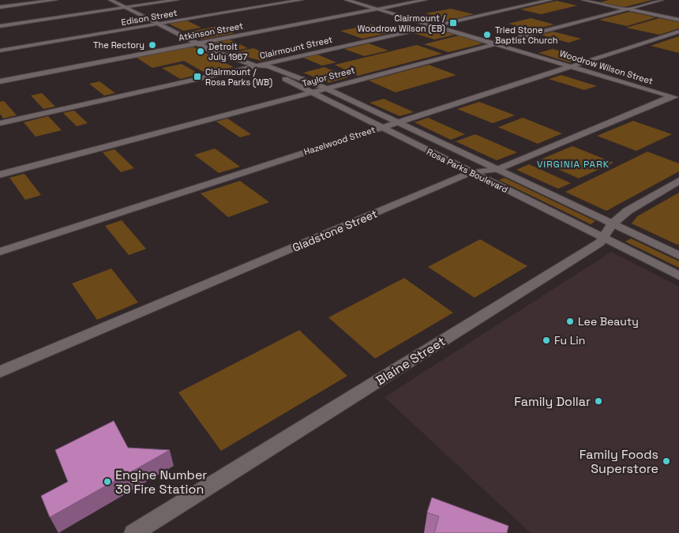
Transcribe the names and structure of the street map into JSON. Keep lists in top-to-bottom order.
{
  "streets": {
    "street": [
      "Edison Street",
      "Atkinson Street",
      "Clairmount Street",
      "Woodrow Wilson Street",
      "Taylor Street",
      "Hazelwood Street",
      "Rosa Parks Boulevard",
      "Gladstone Street",
      "Blaine Street"
    ]
  },
  "crossings": [
    ["Edison Street", "Rosa Parks Boulevard"],
    ["Atkinson Street", "Woodrow Wilson Street"],
    ["Atkinson Street", "Rosa Parks Boulevard"],
    ["Clairmount Street", "Woodrow Wilson Street"],
    ["Clairmount Street", "Rosa Parks Boulevard"],
    ["Woodrow Wilson Street", "Taylor Street"],
    ["Woodrow Wilson Street", "Hazelwood Street"],
    ["Woodrow Wilson Street", "Gladstone Street"],
    ["Taylor Street", "Rosa Parks Boulevard"],
    ["Hazelwood Street", "Rosa Parks Boulevard"],
    ["Rosa Parks Boulevard", "Gladstone Street"],
    ["Rosa Parks Boulevard", "Blaine Street"]
  ],
  "districts": ["VIRGINIA PARK"],
  "places": {
    "transit": ["Clairmount / Woodrow Wilson (EB)", "Clairmount / Rosa Parks (WB)"],
    "other": [
      "Tried Stone Baptist Church",
      "The Rectory",
      "Detroit July 1967",
      "Lee Beauty",
      "Fu Lin",
      "Family Dollar",
      "Family Foods Superstore",
      "Engine Number 39 Fire Station"
    ]
  }
}
